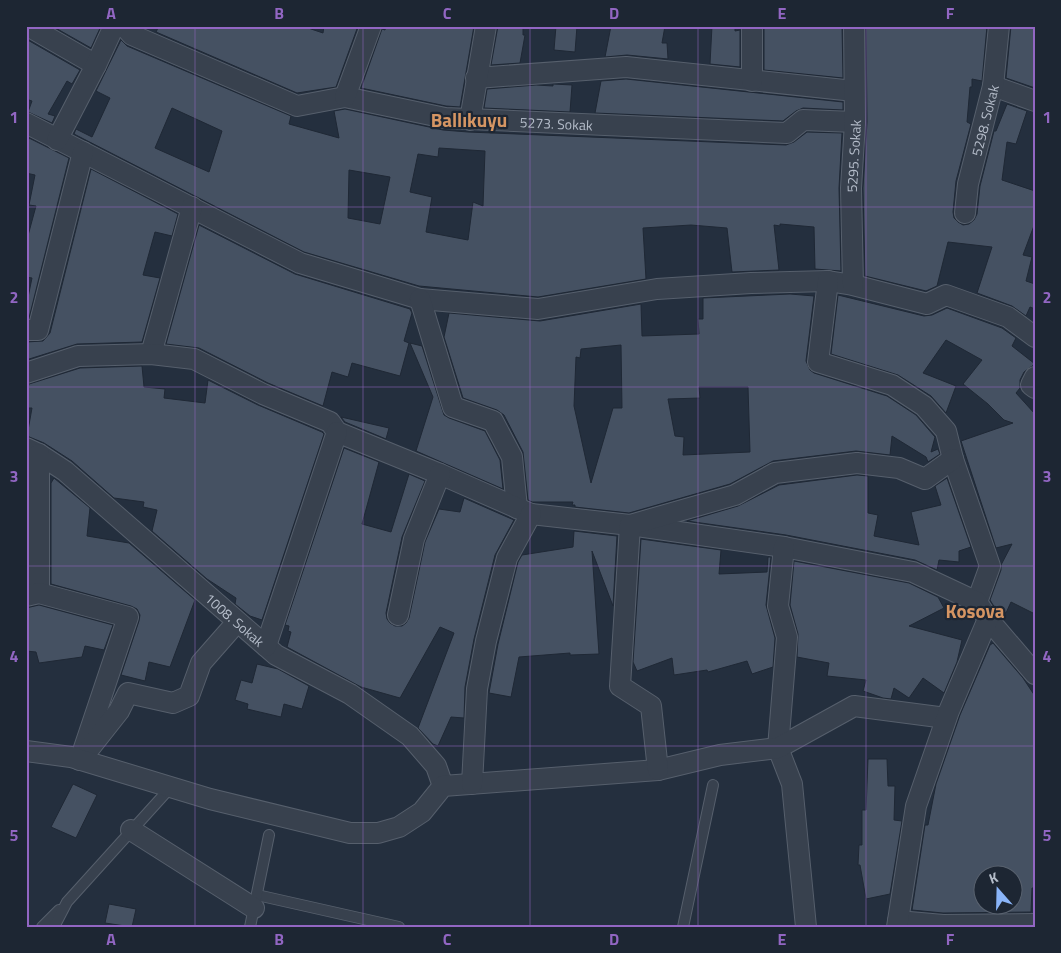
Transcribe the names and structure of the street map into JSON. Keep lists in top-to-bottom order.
{
  "streets": {
    "street": [
      "5298. Sokak",
      "5273. Sokak",
      "5295. Sokak",
      "1008. Sokak"
    ]
  },
  "crossings": [
    ["5273. Sokak", "5295. Sokak"]
  ],
  "districts": ["Ballıkuyu", "Kosova"],
  "north": "top",
  "grid": {
    "columns": [
      "A",
      "B",
      "C",
      "D",
      "E",
      "F"
    ],
    "rows": [
      "1",
      "2",
      "3",
      "4",
      "5"
    ]
  }
}
